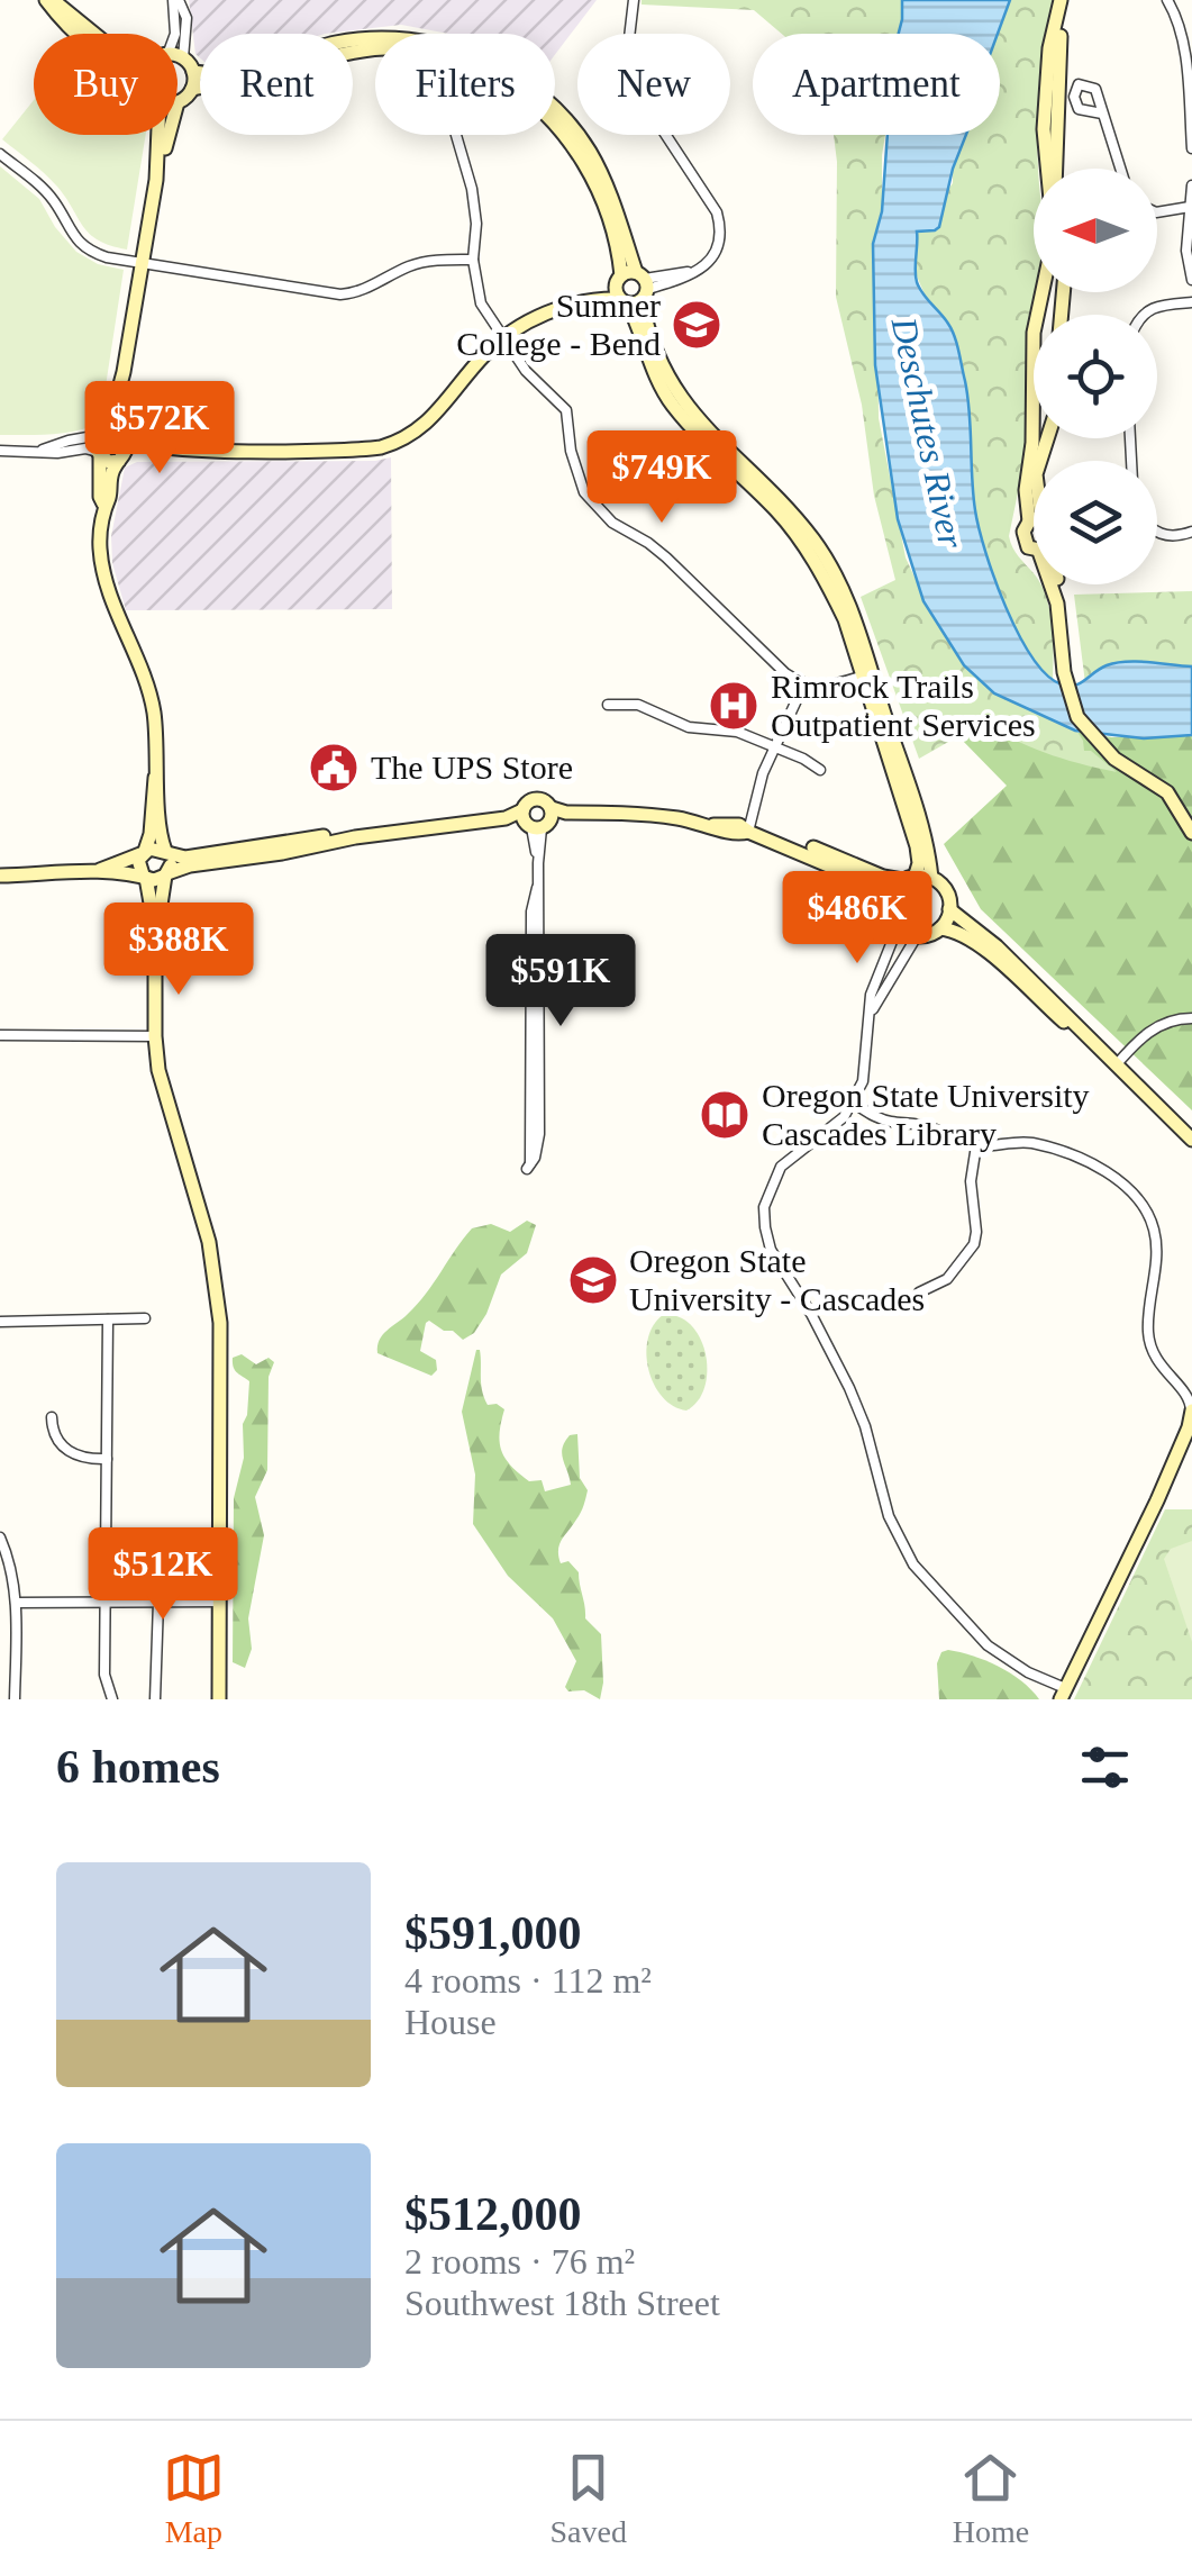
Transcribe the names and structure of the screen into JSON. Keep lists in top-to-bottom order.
{
  "water": ["Deschutes River"],
  "places": {
    "school or university": ["Sumner College - Bend", "Oregon State University - Cascades"],
    "hospital": ["Rimrock Trails Outpatient Services"],
    "public building": ["The UPS Store"],
    "library": ["Oregon State University Cascades Library"]
  },
  "north": "left",
  "page": {
    "chip": [
      "Buy",
      "Rent",
      "Filters",
      "New",
      "Apartment"
    ],
    "price": [
      "$572K",
      "$749K",
      "$486K",
      "$388K",
      "$591K",
      "$512K"
    ],
    "heading": "6 homes",
    "list": [
      {
        "name": "$591,000",
        "note": "4 rooms · 112 m² · House"
      },
      {
        "name": "$512,000",
        "note": "2 rooms · 76 m² · Southwest 18th Street"
      }
    ],
    "tabs": ["Map", "Saved", "Home"]
  }
}
